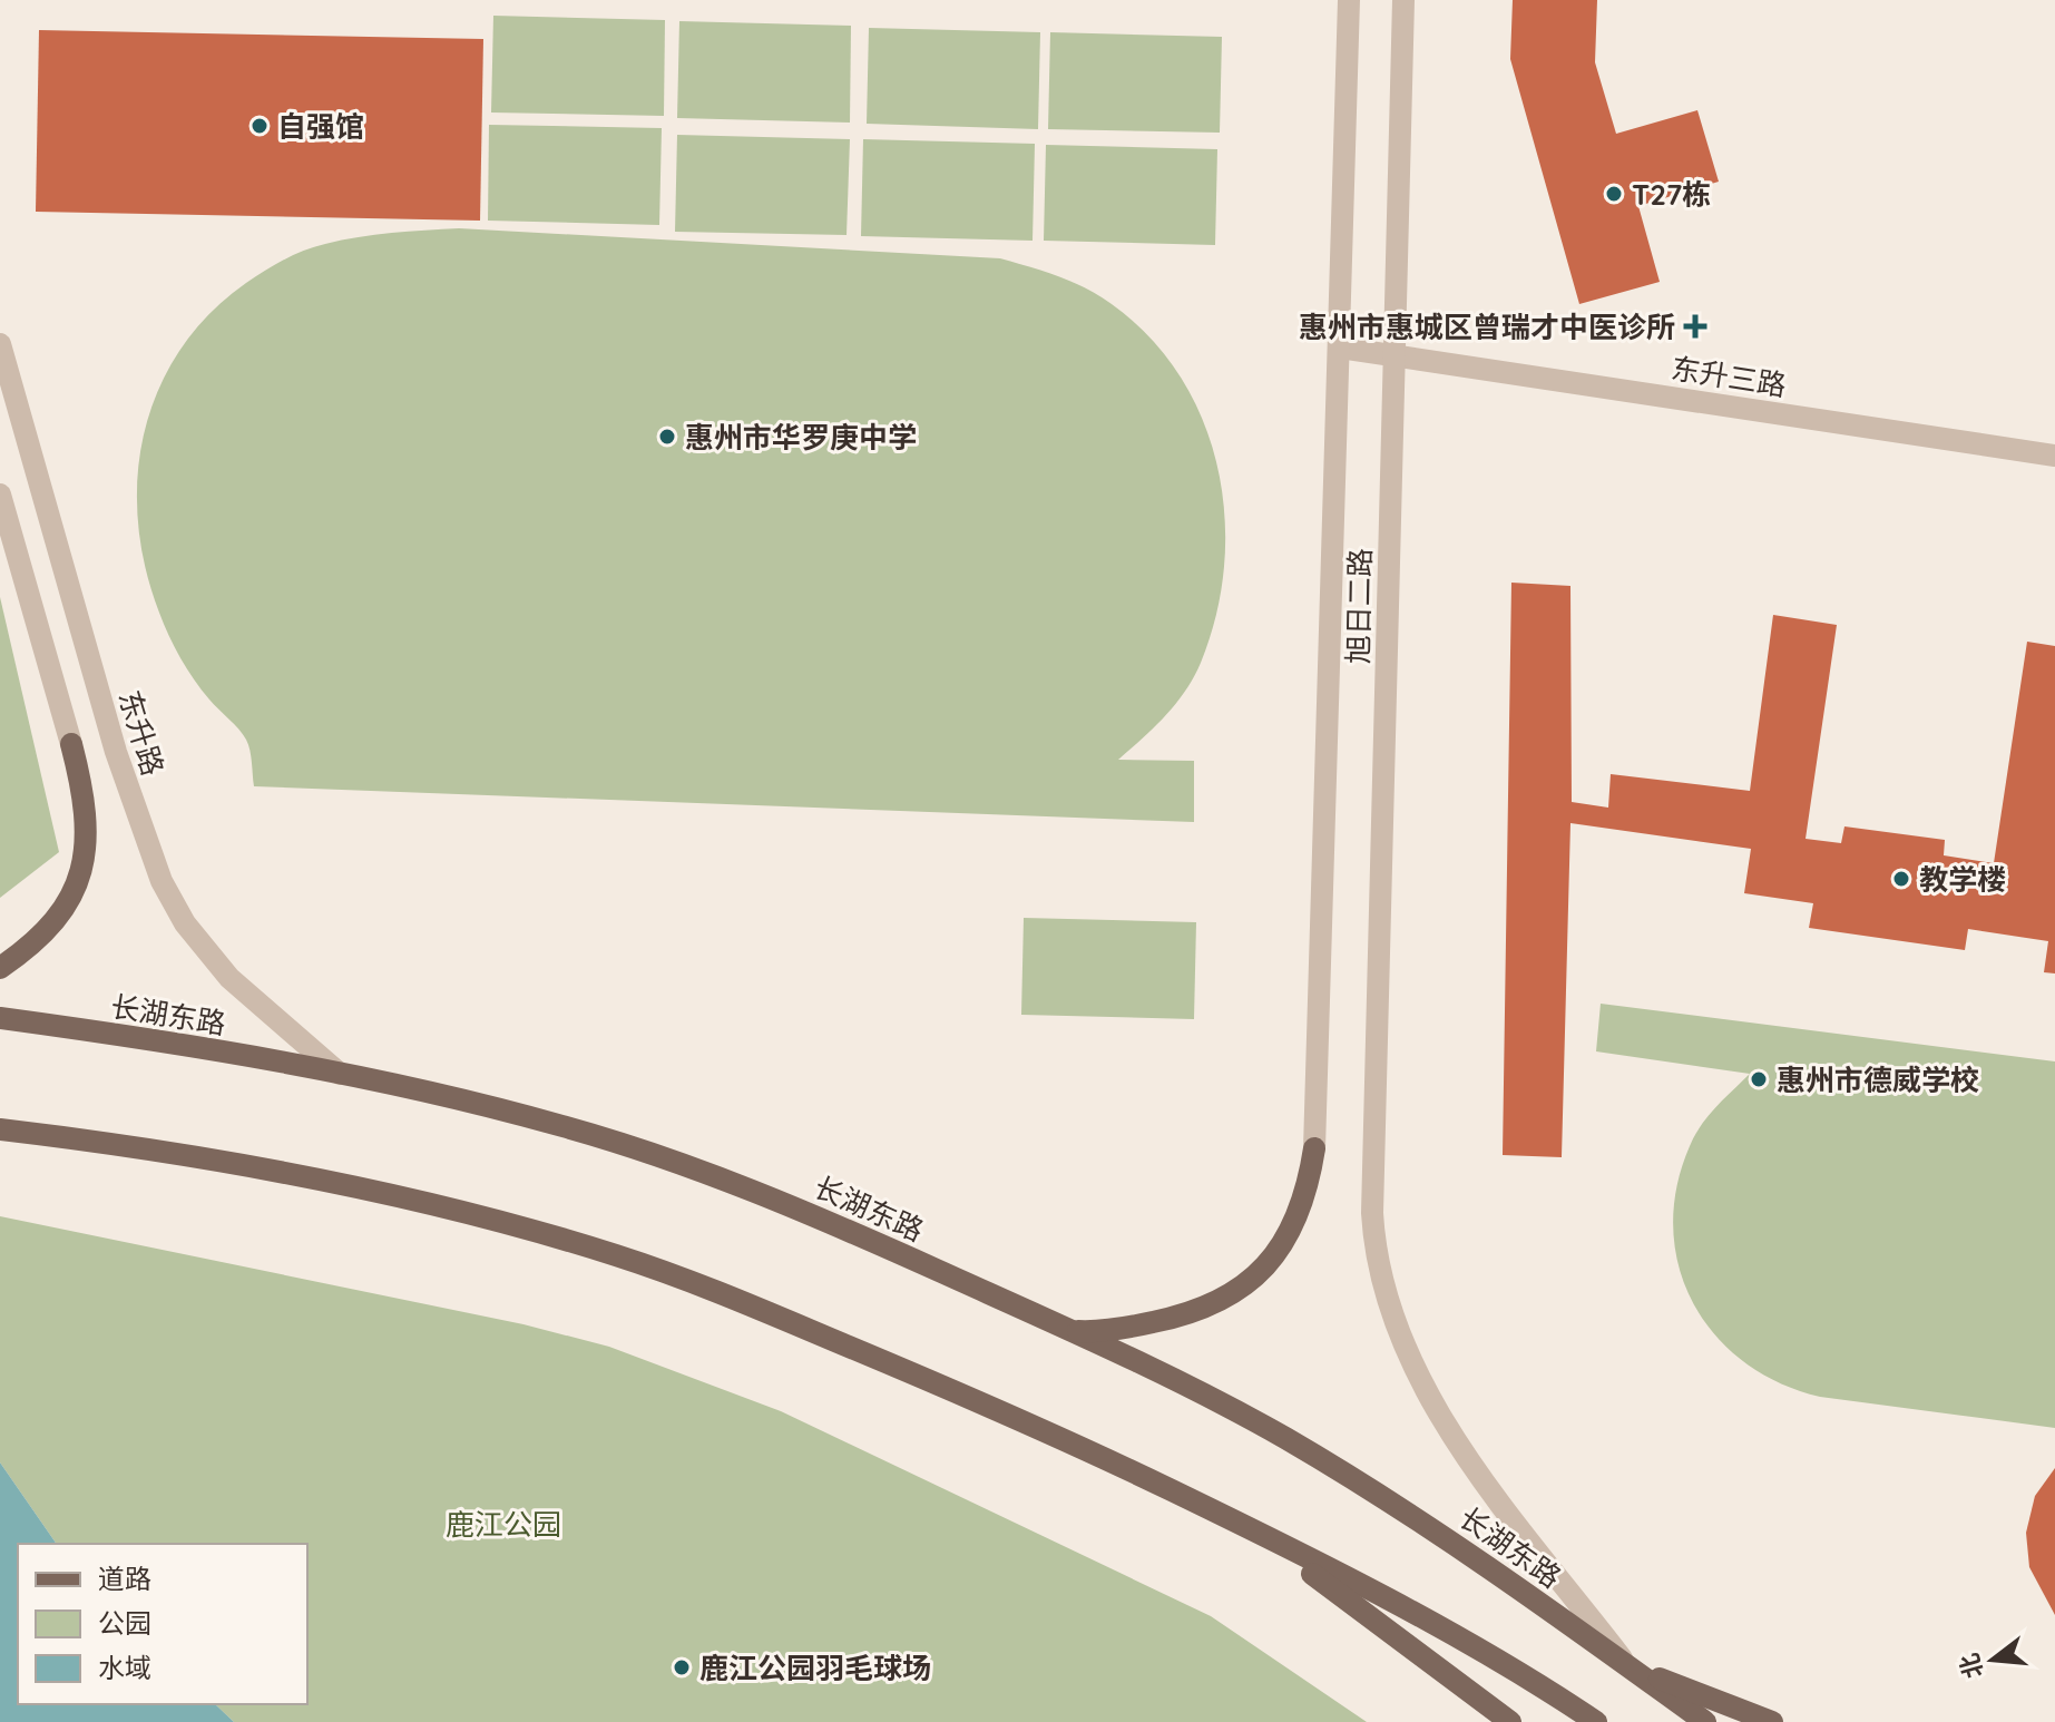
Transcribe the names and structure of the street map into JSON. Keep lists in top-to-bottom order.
{
  "streets": {
    "main road": ["长湖东路"],
    "street": ["东升三路", "旭日二路", "东升路"]
  },
  "crossings": [
    ["东升三路", "旭日二路"],
    ["旭日二路", "长湖东路"],
    ["东升路", "长湖东路"]
  ],
  "parks": ["鹿江公园"],
  "places": {
    "other": [
      "自强馆",
      "T27栋",
      "惠州市华罗庚中学",
      "教学楼",
      "惠州市德威学校",
      "鹿江公园羽毛球场"
    ],
    "health": ["惠州市惠城区曾瑞才中医诊所"]
  },
  "legend": ["道路", "公园", "水域"],
  "north": "left"
}
